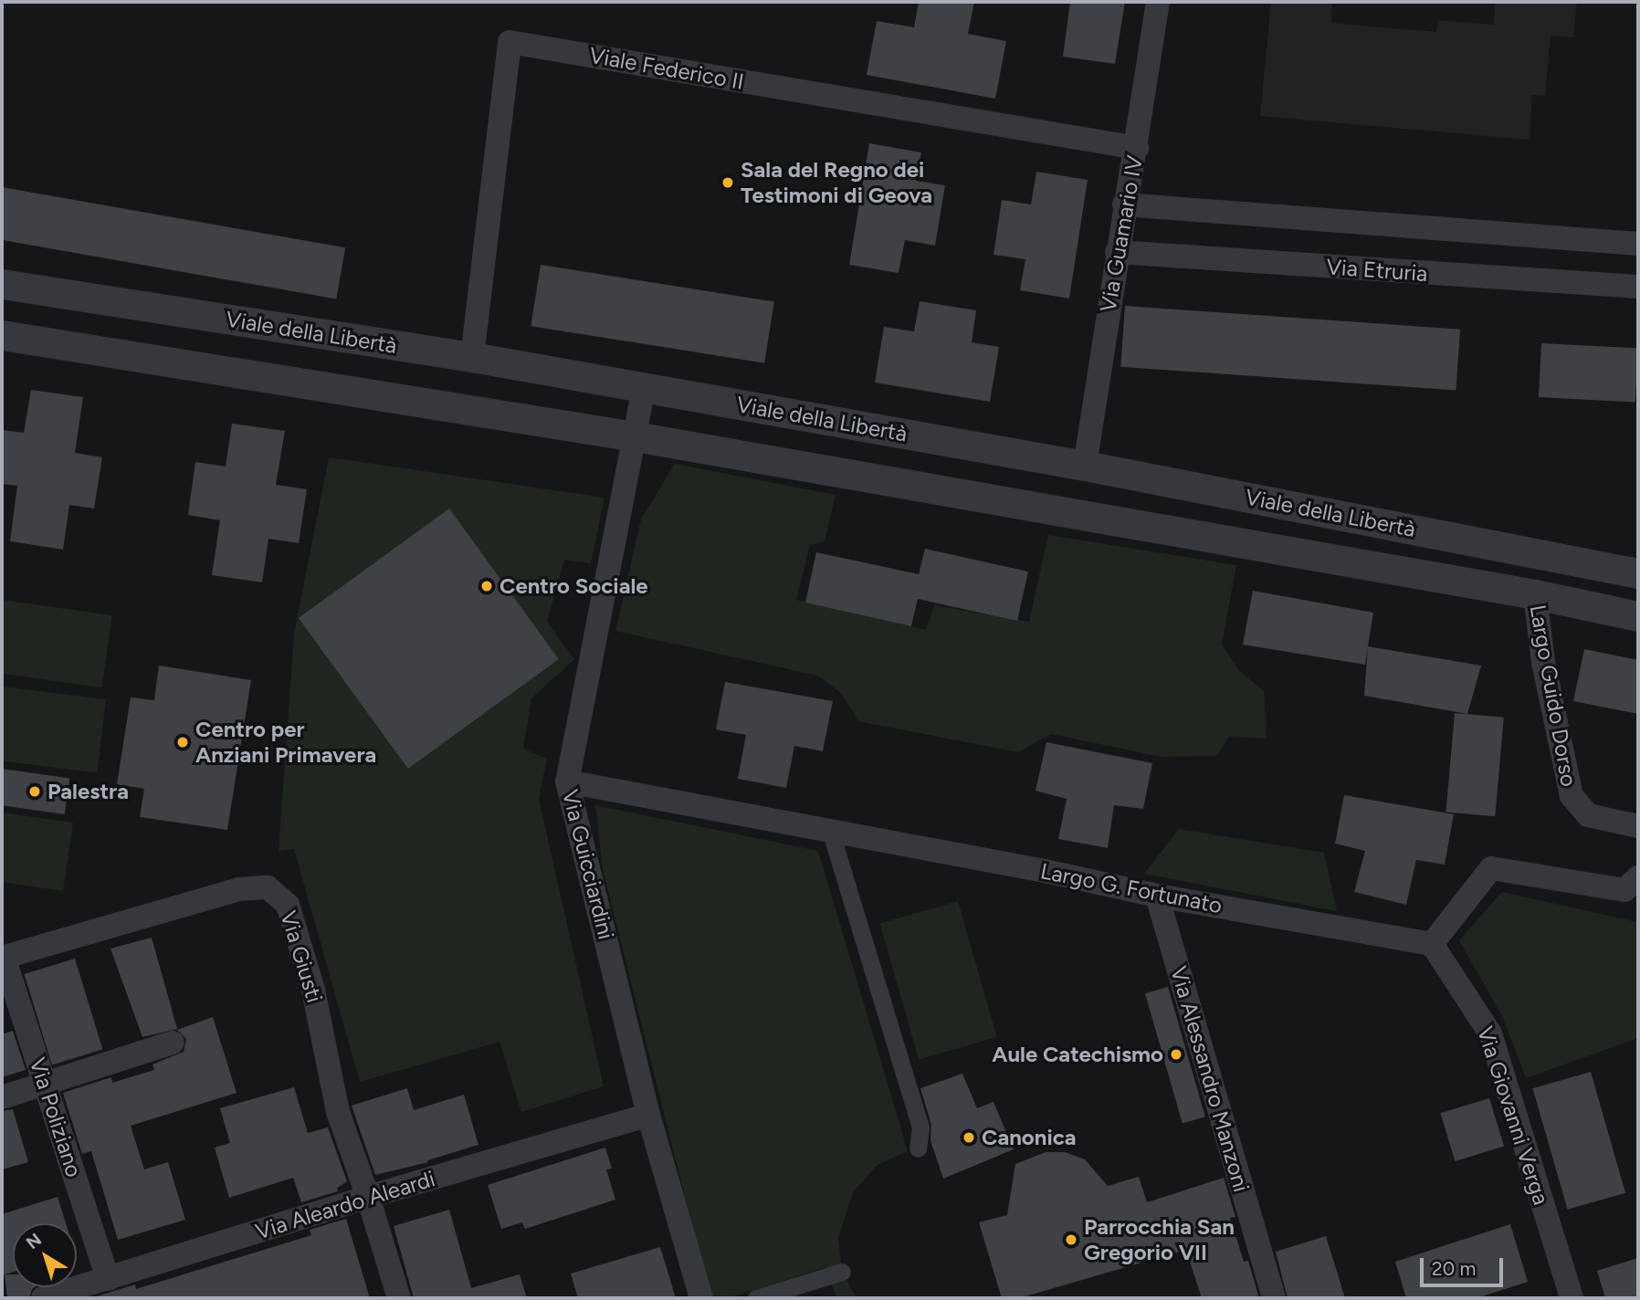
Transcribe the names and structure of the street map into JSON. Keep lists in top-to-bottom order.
{
  "streets": {
    "street": [
      "Viale Federico II",
      "Via Guamario IV",
      "Via Etruria",
      "Viale della Libertà",
      "Largo Guido Dorso",
      "Via Guicciardini",
      "Largo G. Fortunato",
      "Via Giusti",
      "Via Alessandro Manzoni",
      "Via Giovanni Verga",
      "Via Poliziano",
      "Via Aleardo Aleardi"
    ]
  },
  "crossings": [
    ["Viale Federico II", "Via Guamario IV"],
    ["Viale Federico II", "Viale della Libertà"],
    ["Via Guamario IV", "Via Etruria"],
    ["Via Guamario IV", "Viale della Libertà"],
    ["Viale della Libertà", "Largo Guido Dorso"],
    ["Viale della Libertà", "Via Guicciardini"],
    ["Via Guicciardini", "Largo G. Fortunato"],
    ["Via Guicciardini", "Via Aleardo Aleardi"],
    ["Largo G. Fortunato", "Via Alessandro Manzoni"],
    ["Largo G. Fortunato", "Via Giovanni Verga"],
    ["Via Giusti", "Via Poliziano"],
    ["Via Giusti", "Via Aleardo Aleardi"],
    ["Via Poliziano", "Via Aleardo Aleardi"]
  ],
  "places": [
    "Sala del Regno dei Testimoni di Geova",
    "Centro Sociale",
    "Centro per Anziani Primavera",
    "Palestra",
    "Aule Catechismo",
    "Canonica",
    "Parrocchia San Gregorio VII"
  ],
  "scale_bar": "20 m",
  "north": "top left"
}
